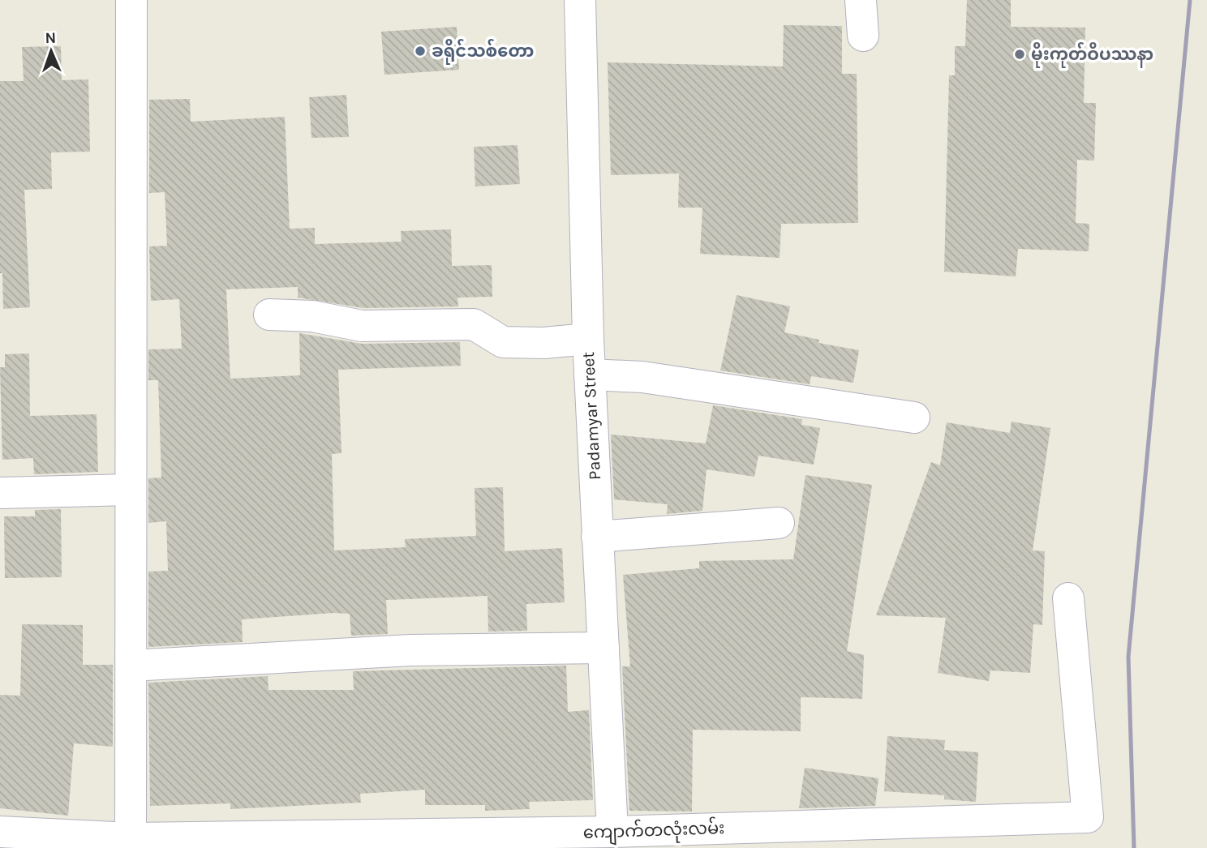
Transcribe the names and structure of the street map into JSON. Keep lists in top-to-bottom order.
{
  "streets": {
    "street": ["Padamyar Street", "ကျောက်တလုံးလမ်း"]
  },
  "crossings": [
    ["Padamyar Street", "ကျောက်တလုံးလမ်း"]
  ],
  "places": ["ခရိုင်သစ်တော", "မိုးကုတ်ဝိပဿနာ"],
  "north": "top"
}
